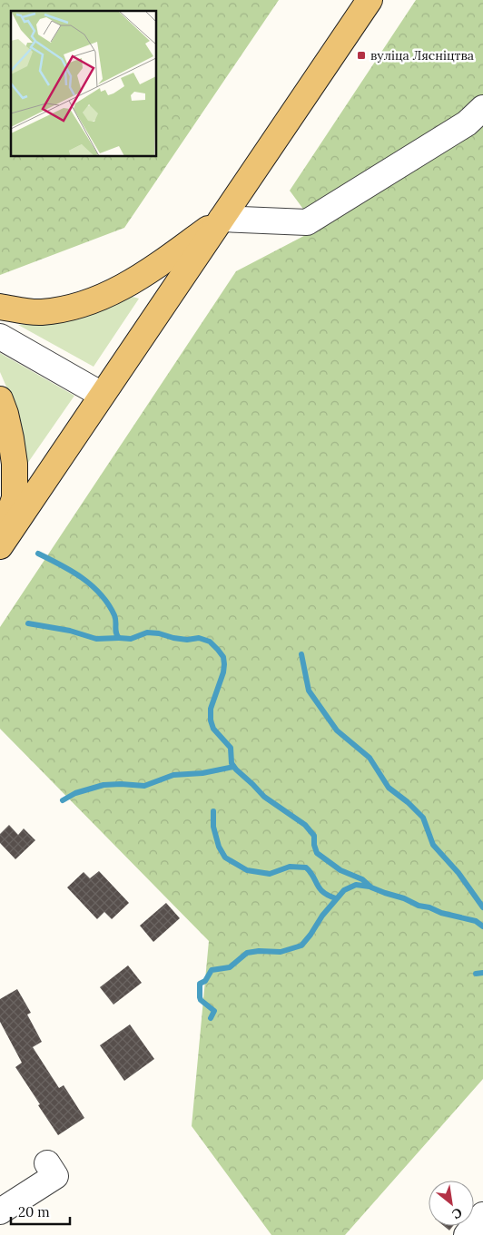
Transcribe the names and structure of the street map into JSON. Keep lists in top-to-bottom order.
{
  "places": {
    "transit": ["вуліца Лясніцтва"]
  },
  "scale_bar": "20 m",
  "north": "bottom right"
}
